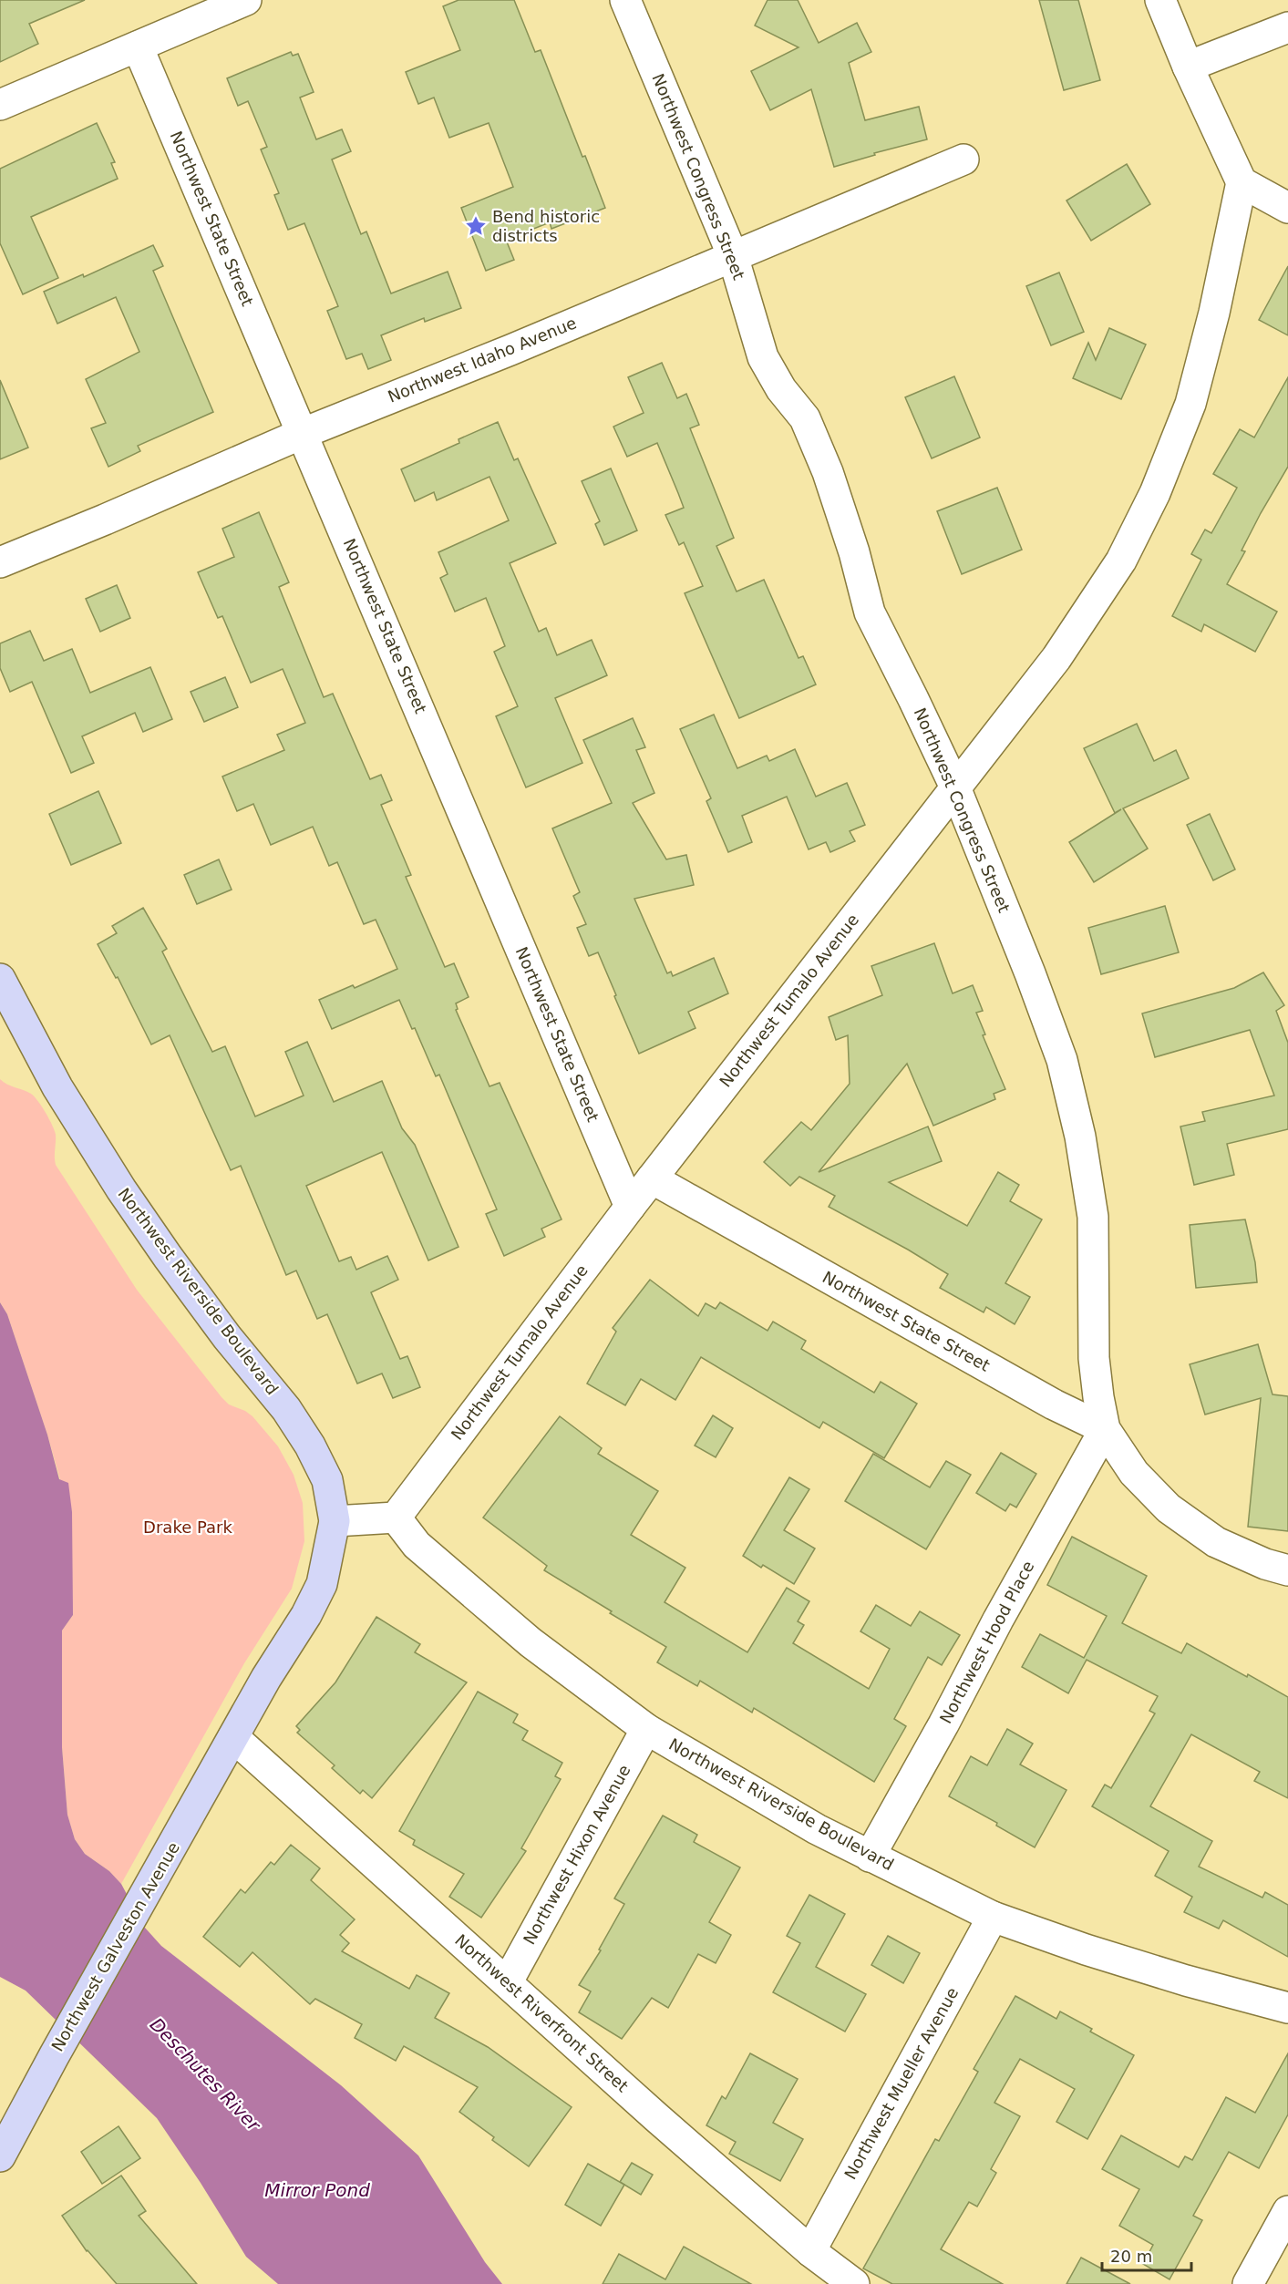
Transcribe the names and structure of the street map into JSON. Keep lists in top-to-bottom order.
{
  "streets": {
    "street": [
      "Northwest Congress Street",
      "Northwest State Street",
      "Northwest Idaho Avenue",
      "Northwest Tumalo Avenue",
      "Northwest Riverside Boulevard",
      "Northwest Hood Place",
      "Northwest Hixon Avenue",
      "Northwest Galveston Avenue",
      "Northwest Riverfront Street",
      "Northwest Mueller Avenue"
    ]
  },
  "crossings": [
    ["Northwest Congress Street", "Northwest State Street"],
    ["Northwest Congress Street", "Northwest Idaho Avenue"],
    ["Northwest Congress Street", "Northwest Tumalo Avenue"],
    ["Northwest Congress Street", "Northwest Hood Place"],
    ["Northwest State Street", "Northwest Idaho Avenue"],
    ["Northwest State Street", "Northwest Tumalo Avenue"],
    ["Northwest State Street", "Northwest Hood Place"],
    ["Northwest Tumalo Avenue", "Northwest Riverside Boulevard"],
    ["Northwest Riverside Boulevard", "Northwest Hood Place"],
    ["Northwest Riverside Boulevard", "Northwest Hixon Avenue"],
    ["Northwest Riverside Boulevard", "Northwest Mueller Avenue"],
    ["Northwest Hixon Avenue", "Northwest Riverfront Street"],
    ["Northwest Galveston Avenue", "Northwest Riverfront Street"],
    ["Northwest Riverfront Street", "Northwest Mueller Avenue"]
  ],
  "water": ["Deschutes River", "Mirror Pond"],
  "parks": ["Drake Park"],
  "places": {
    "place": ["Bend historic districts"]
  },
  "scale_bar": "20 m"
}
